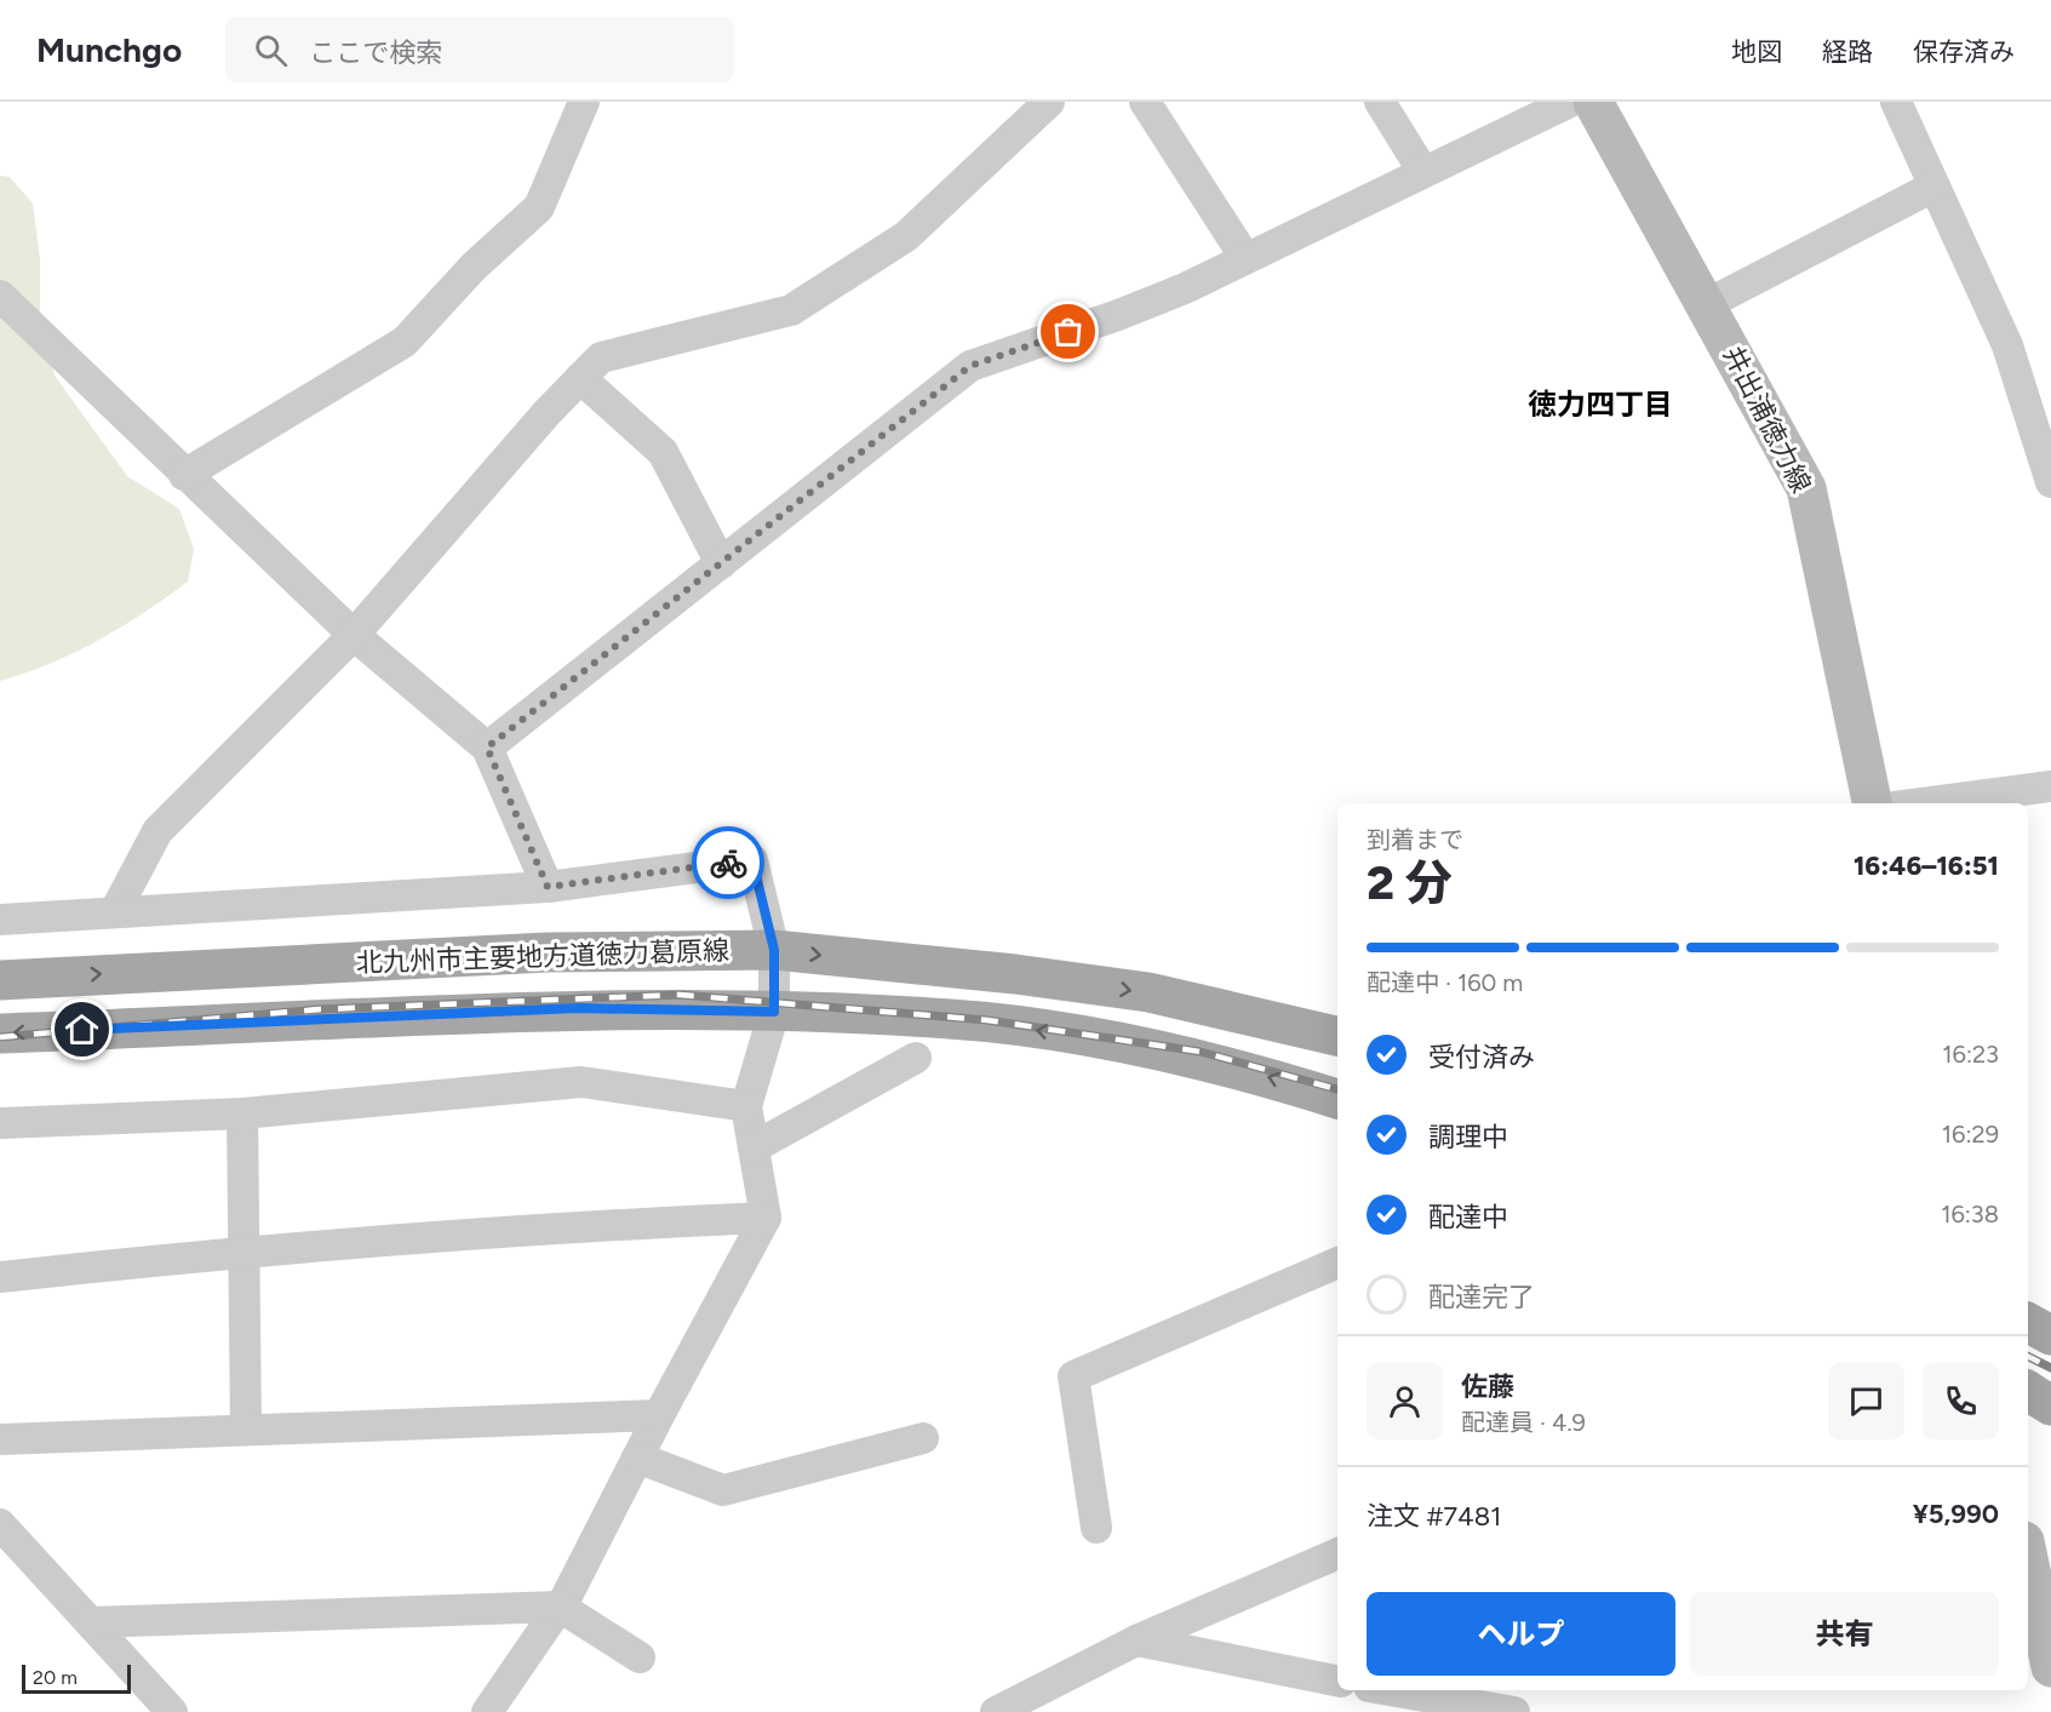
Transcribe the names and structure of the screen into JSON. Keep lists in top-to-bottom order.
{
  "streets": {
    "main road": ["井出浦徳力線", "北九州市主要地方道徳力葛原線"]
  },
  "districts": ["徳力四丁目"],
  "scale_bar": "20 m",
  "page": {
    "header": "Munchgo",
    "search": "ここで検索",
    "nav": ["地図", "経路", "保存済み"],
    "heading": ["2 分", "到着まで", "16:46–16:51"],
    "panel": [
      "佐藤",
      "配達員 · 4.9",
      "注文 #7481",
      "¥5,990"
    ],
    "bar": "配達中 · 160 m",
    "list": [
      ["受付済み", "16:23"],
      ["調理中", "16:29"],
      ["配達中", "16:38"],
      "配達完了"
    ],
    "buttons": ["ヘルプ", "共有"],
    "scale": "20 m"
  }
}
